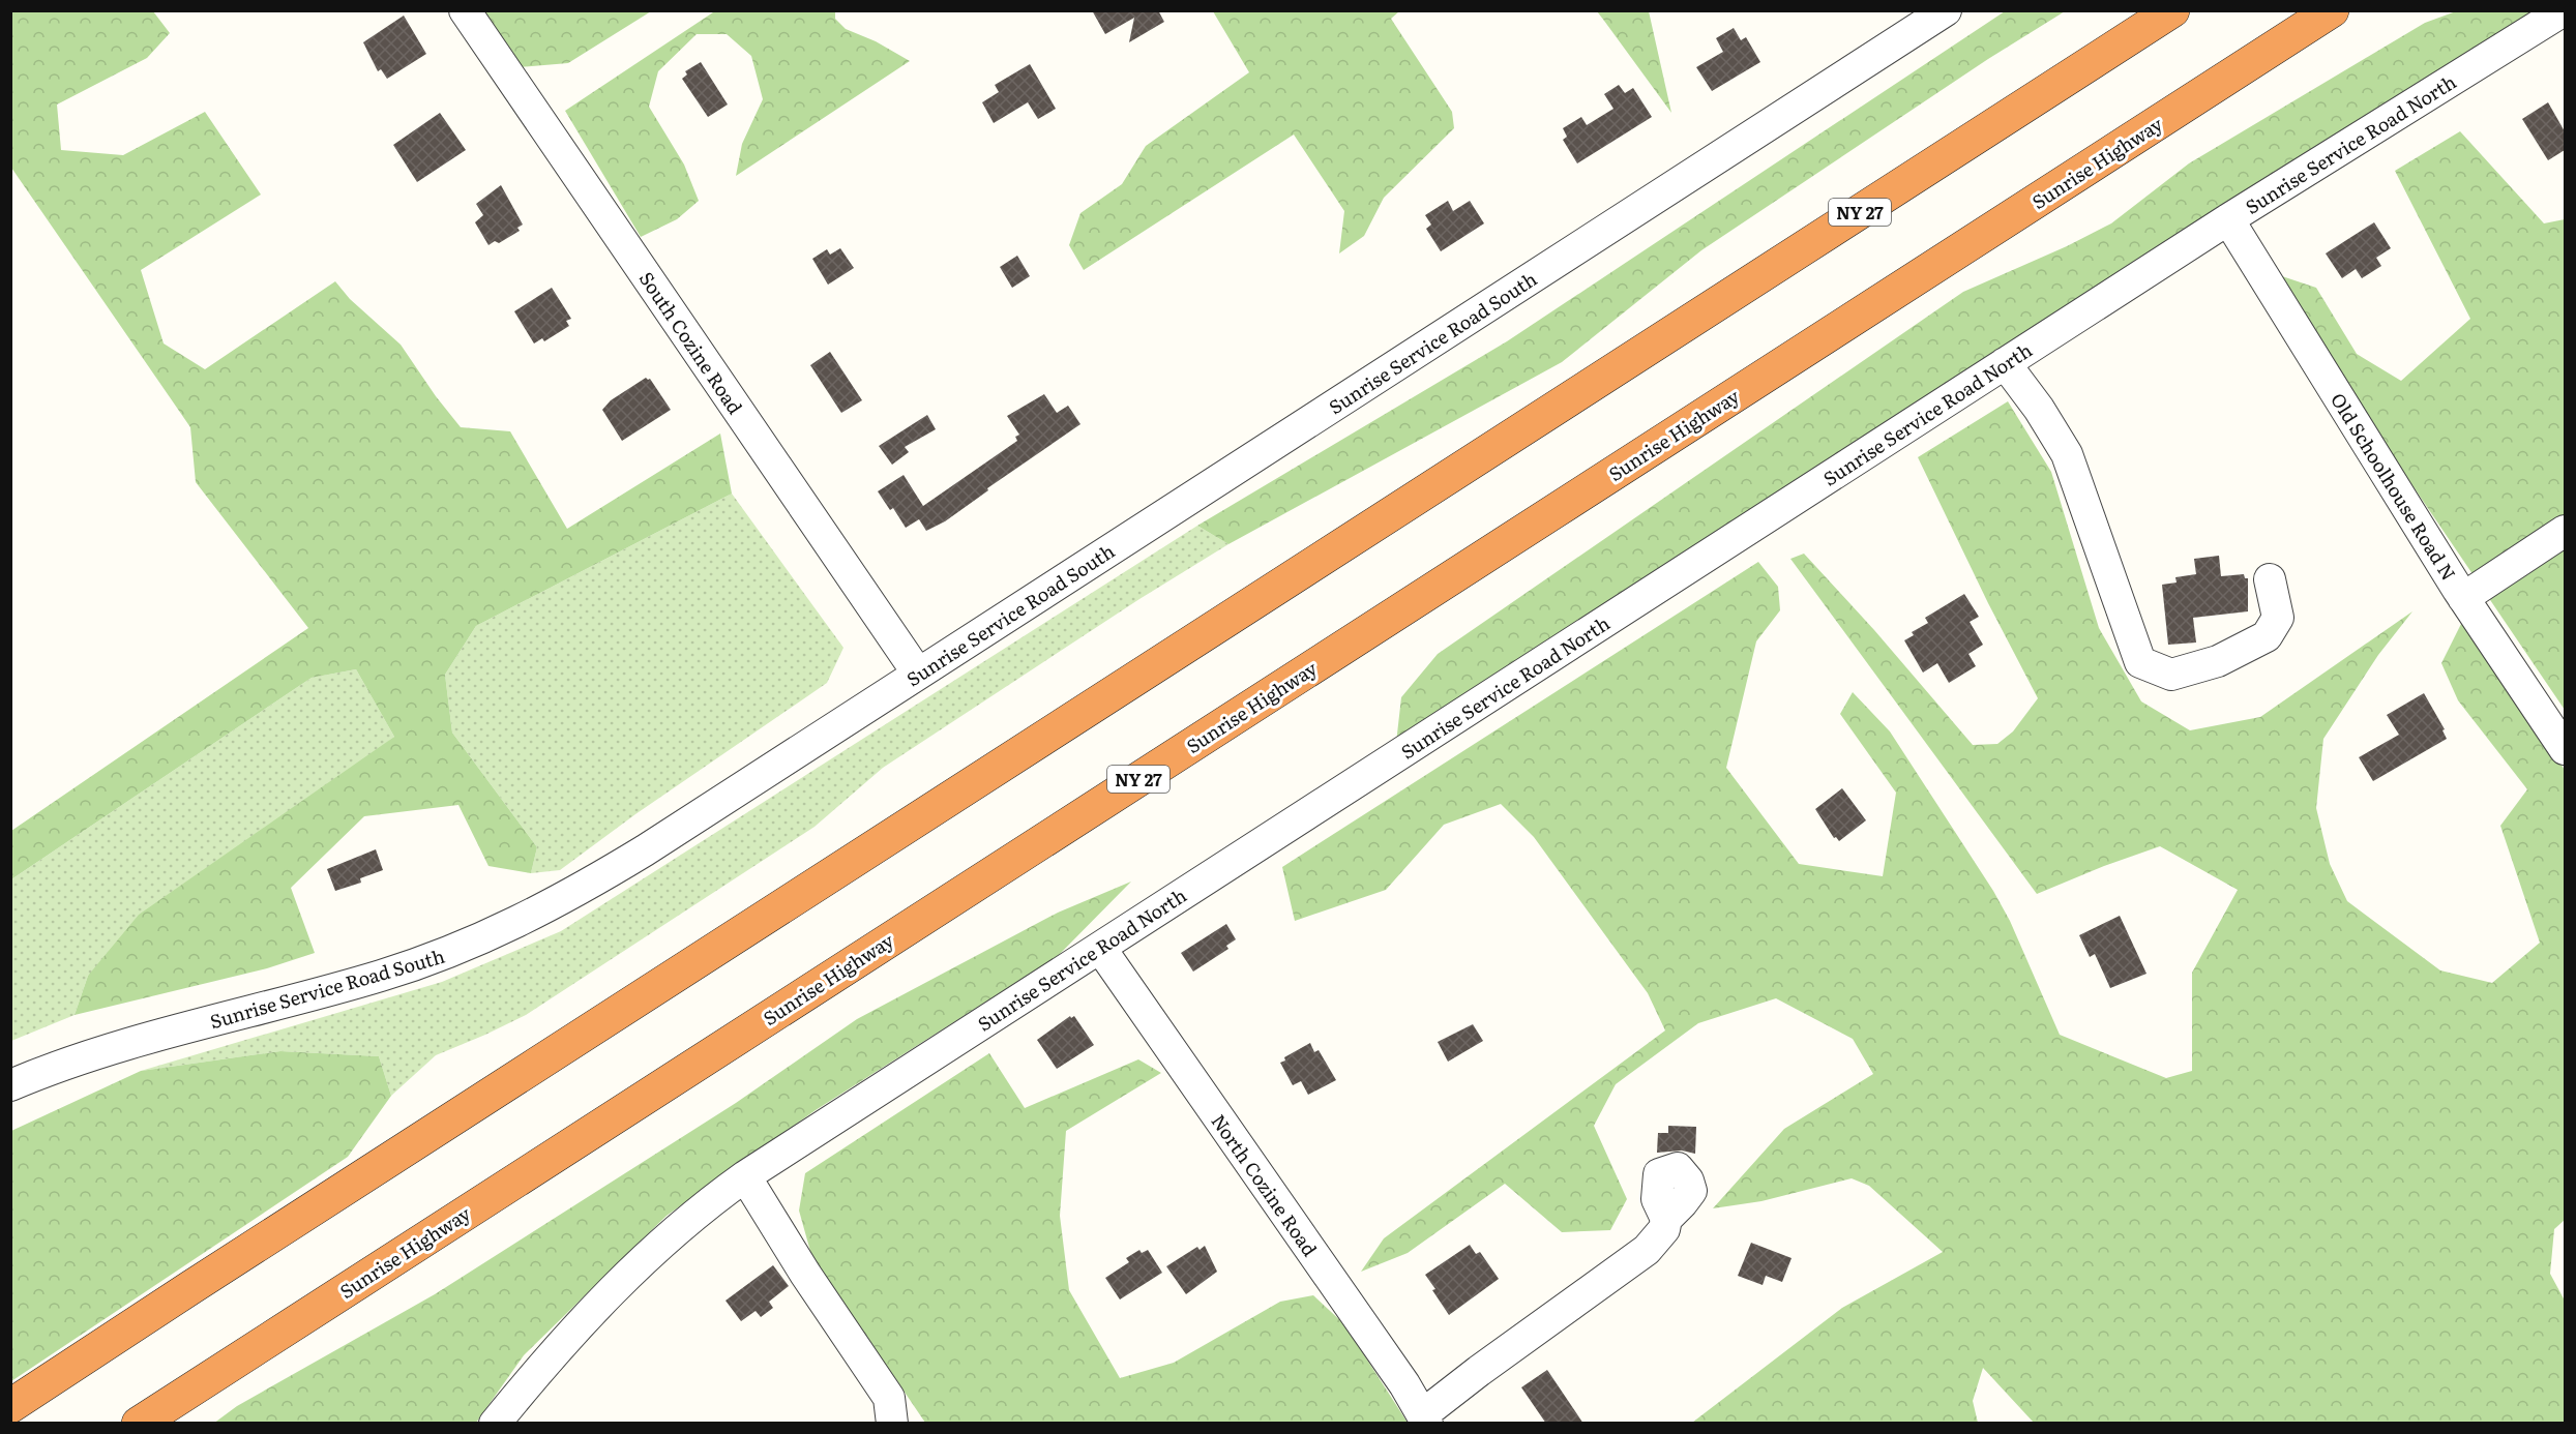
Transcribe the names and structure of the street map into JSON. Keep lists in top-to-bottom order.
{
  "streets": {
    "highway": ["Sunrise Highway", "NY 27"],
    "street": [
      "Sunrise Service Road North",
      "South Cozine Road",
      "Sunrise Service Road South",
      "Old Schoolhouse Road N",
      "North Cozine Road"
    ]
  },
  "crossings": [
    ["Sunrise Service Road North", "Old Schoolhouse Road N"],
    ["Sunrise Service Road North", "North Cozine Road"],
    ["South Cozine Road", "Sunrise Service Road South"]
  ]
}
